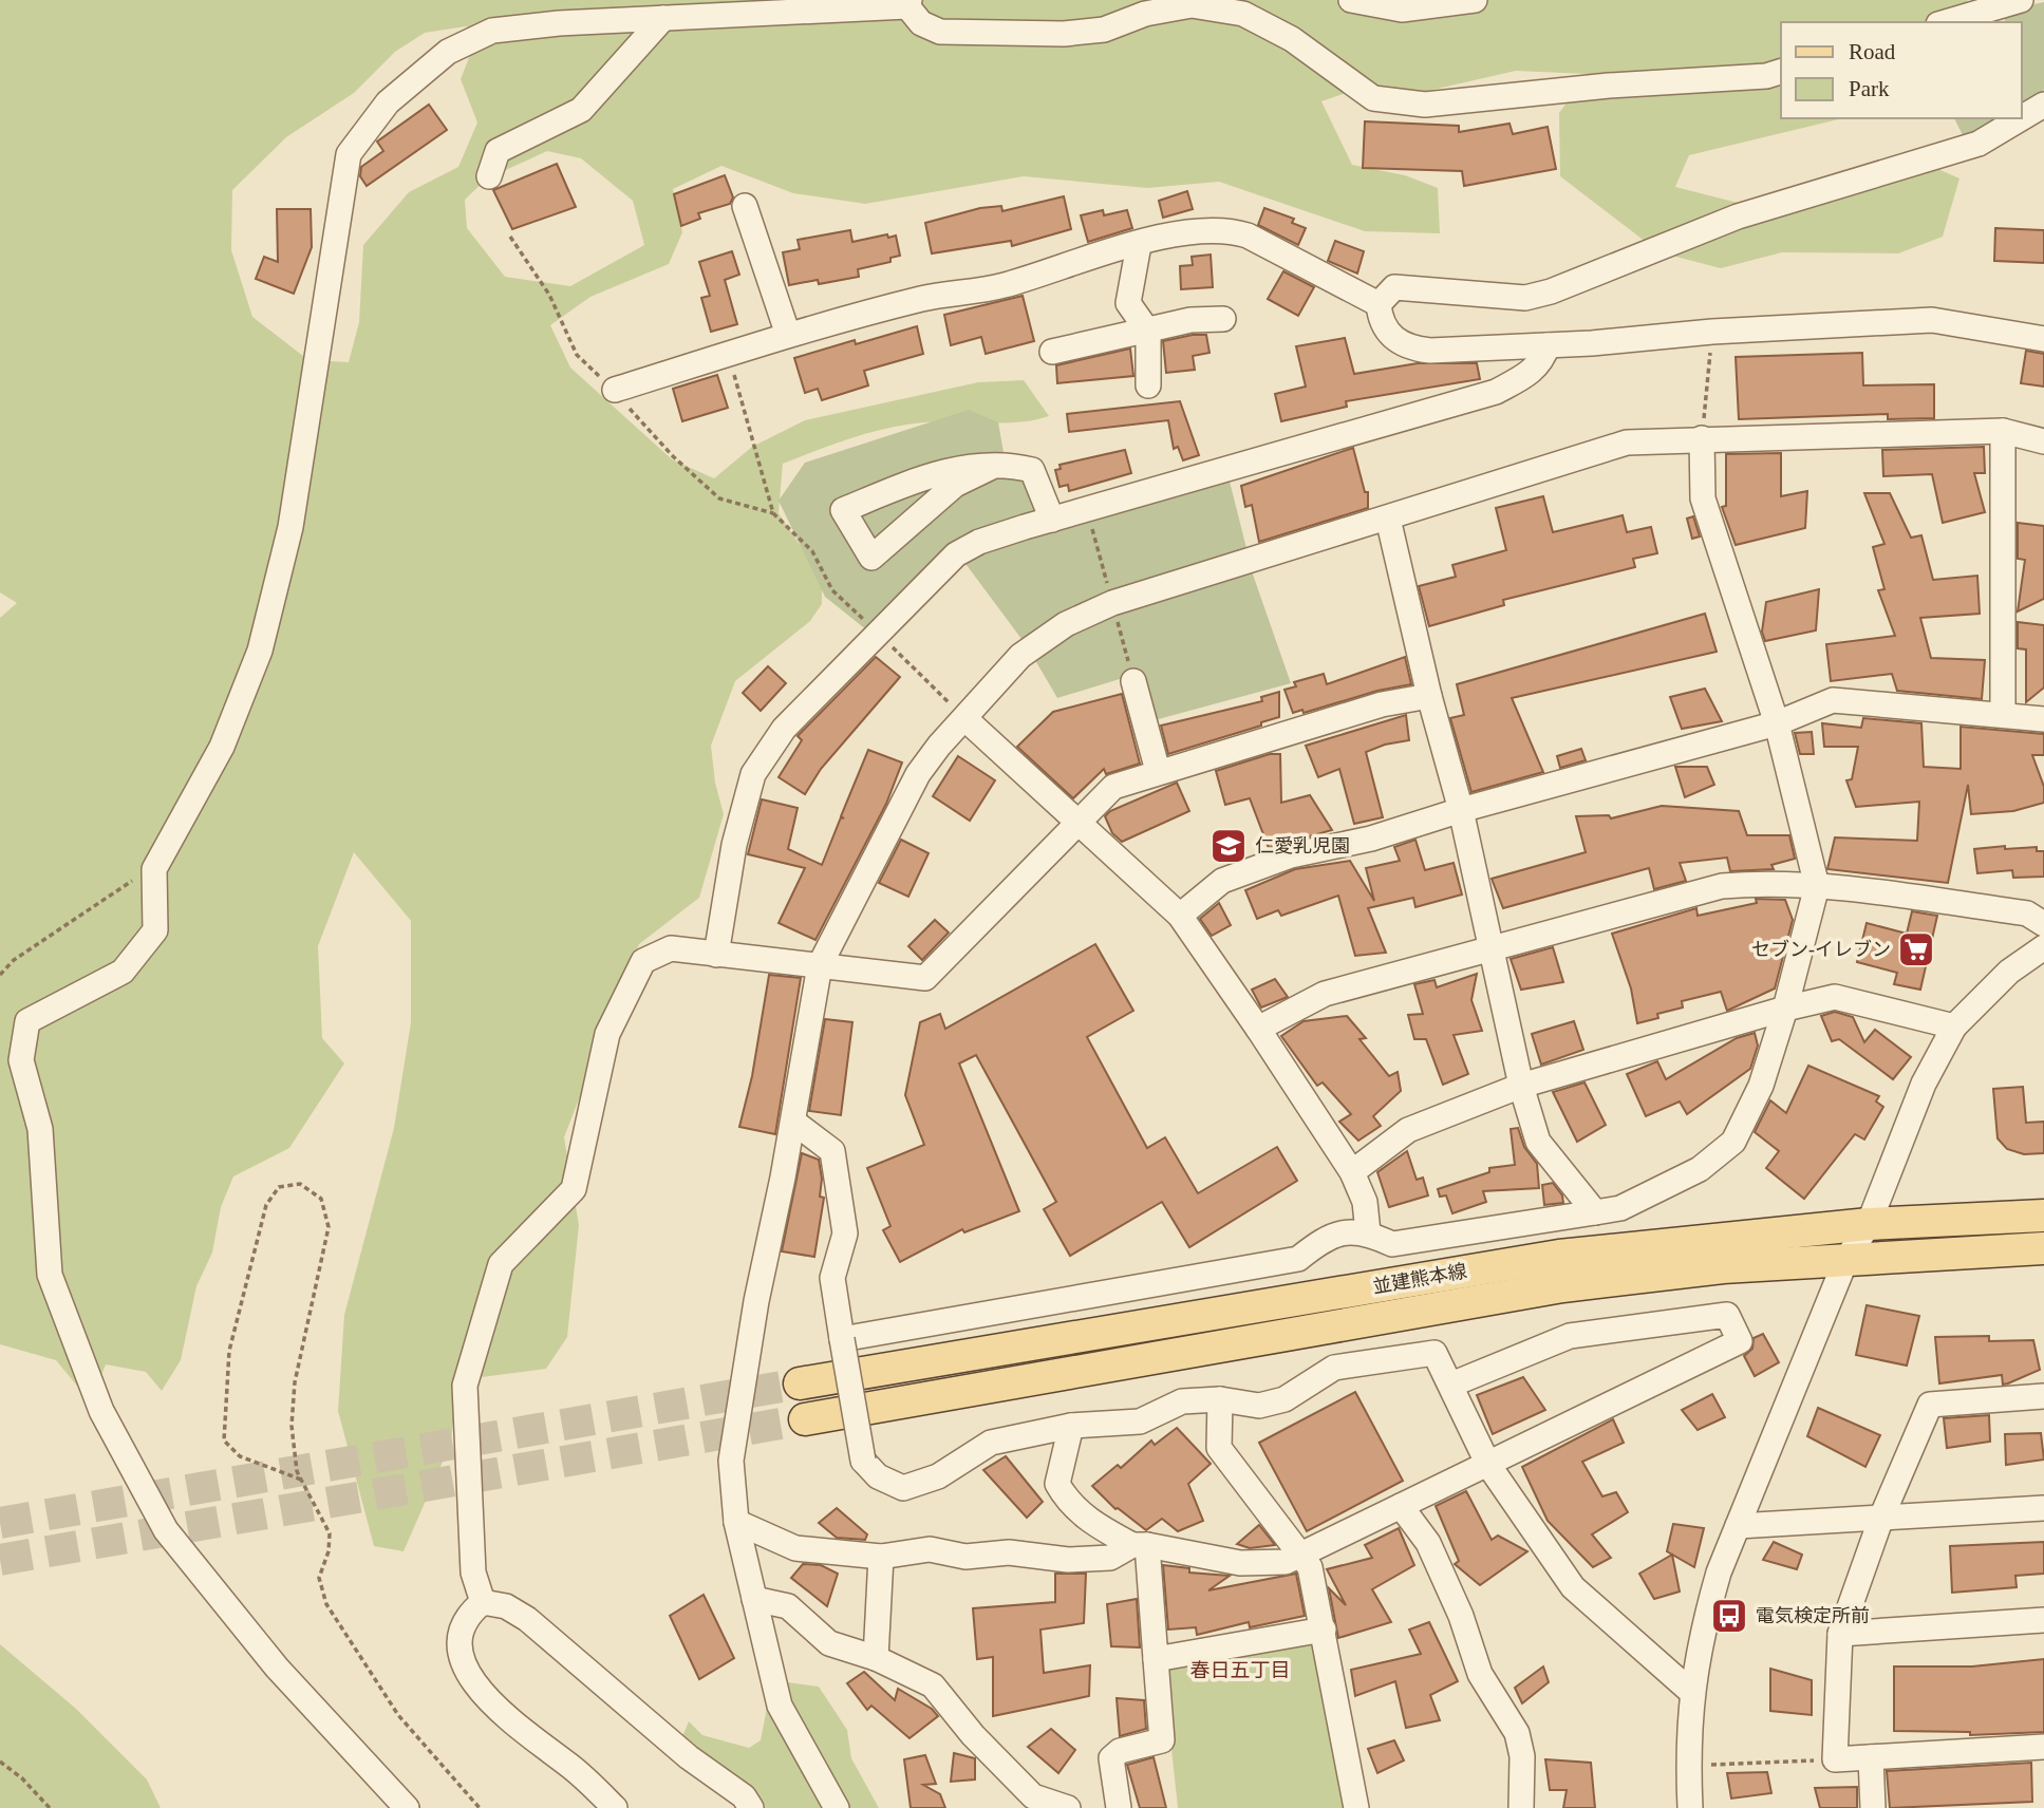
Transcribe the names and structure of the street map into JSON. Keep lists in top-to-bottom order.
{
  "streets": {
    "main road": ["並建熊本線"]
  },
  "districts": ["春日五丁目"],
  "places": {
    "school or university": ["仁愛乳児園"],
    "supermarket": ["セブン-イレブン"],
    "bus stop": ["電気検定所前"]
  },
  "legend": ["Road", "Park"]
}
